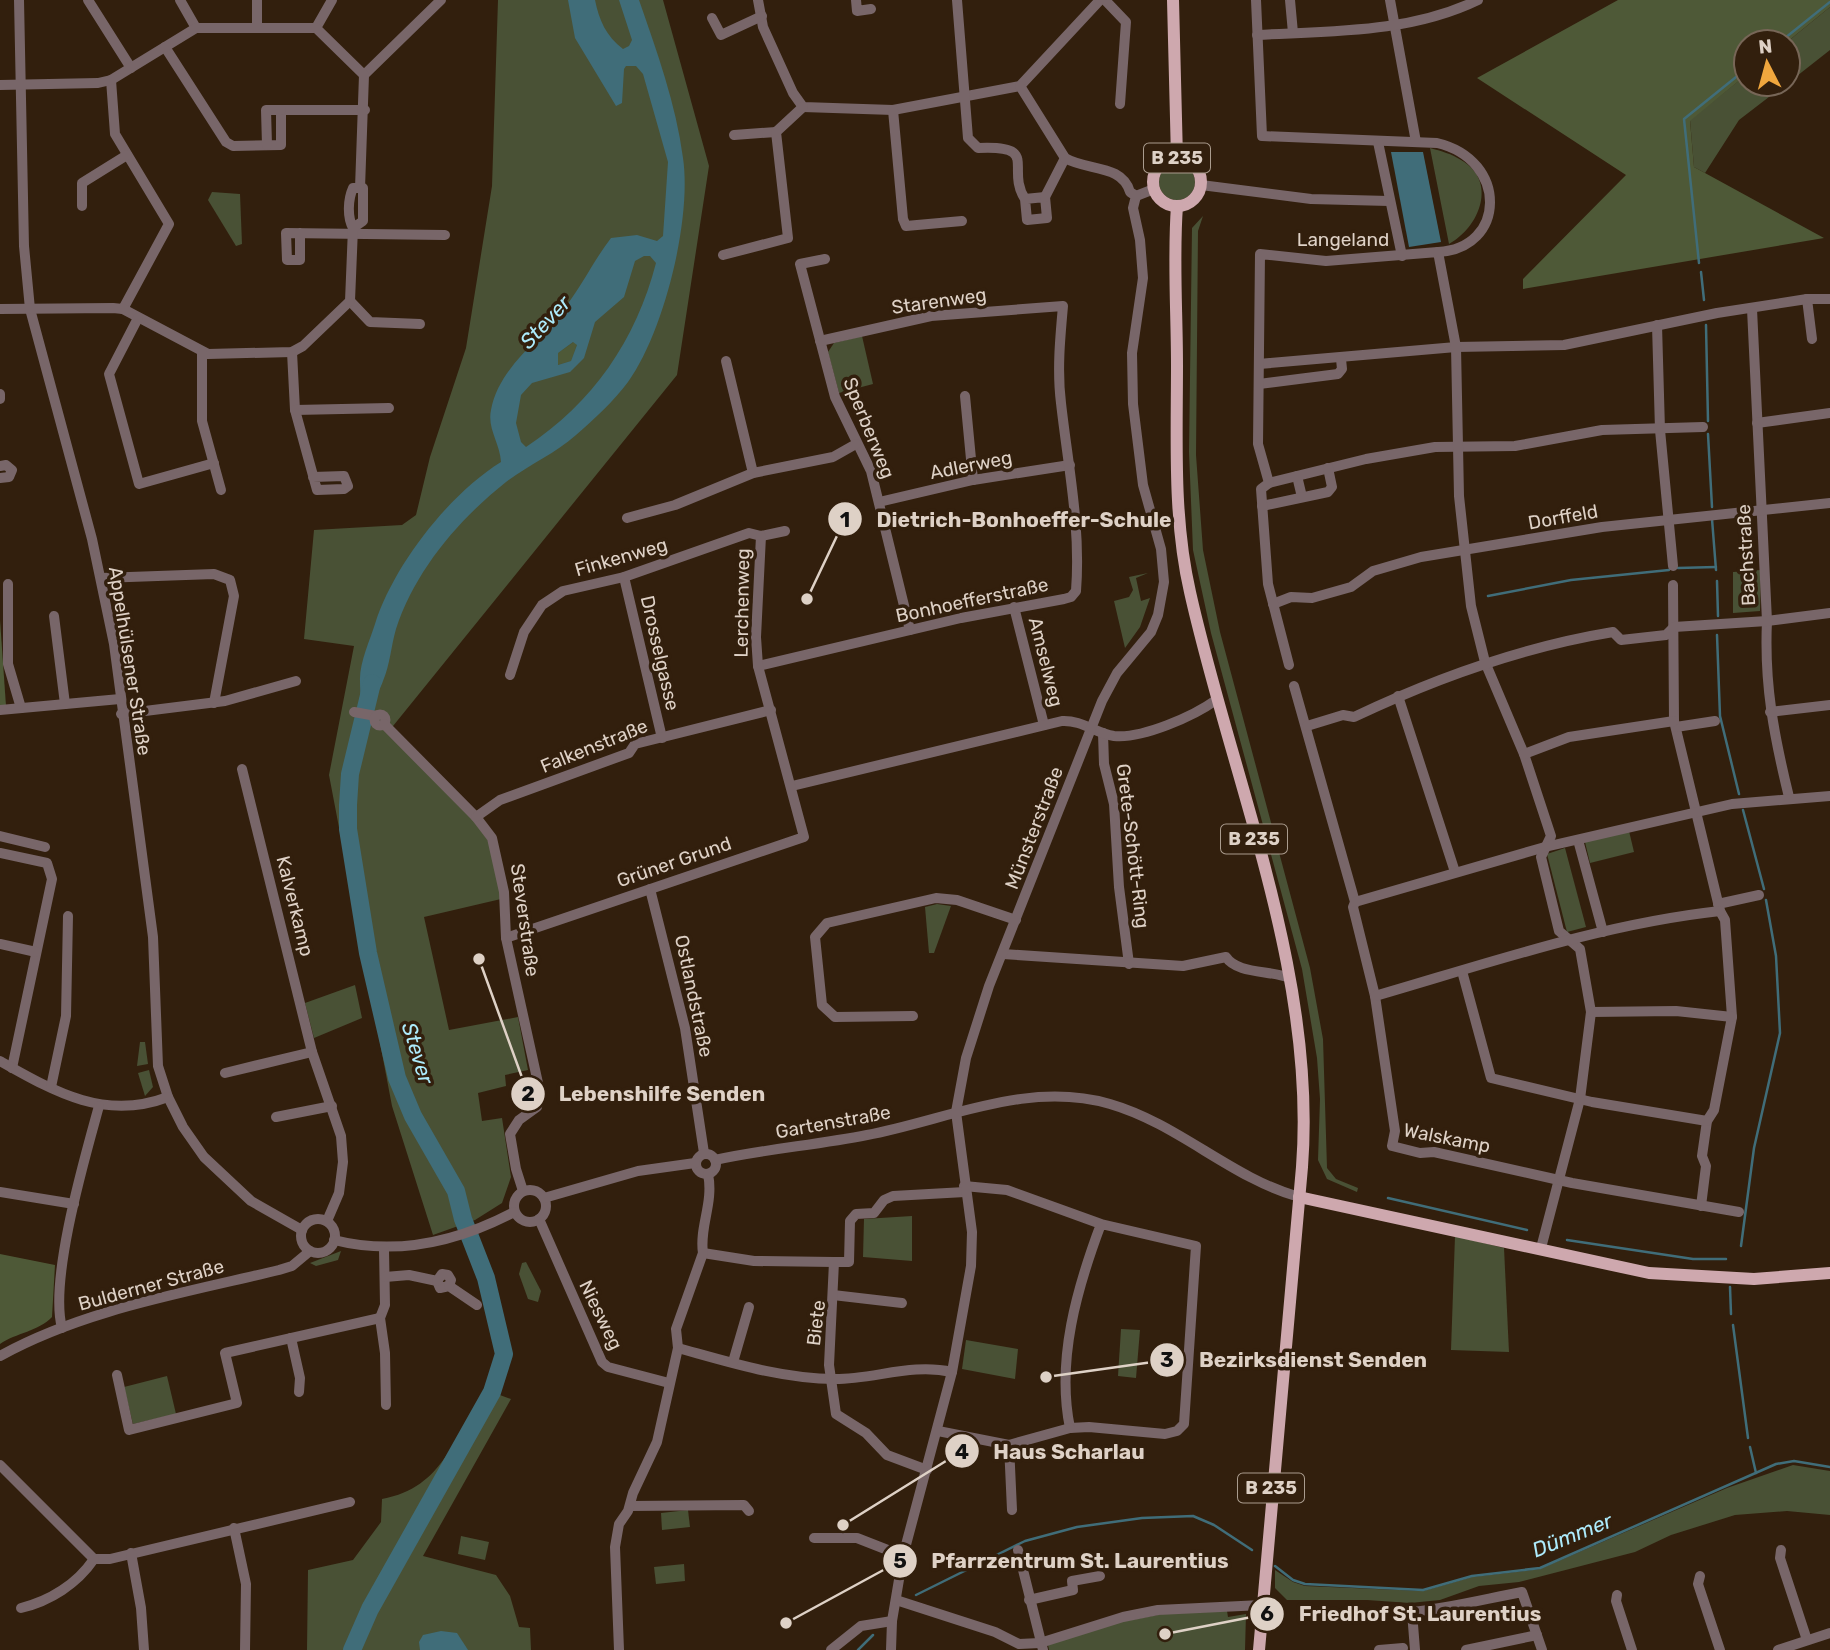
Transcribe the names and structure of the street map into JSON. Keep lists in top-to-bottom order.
{
  "streets": {
    "main road": ["B 235"],
    "street": [
      "Langeland",
      "Starenweg",
      "Sperberweg",
      "Adlerweg",
      "Dorffeld",
      "Bachstraße",
      "Finkenweg",
      "Bonhoefferstraße",
      "Lerchenweg",
      "Drosselgasse",
      "Appelhülsener Straße",
      "Amselweg",
      "Falkenstraße",
      "Münsterstraße",
      "Grete-Schött-Ring",
      "Grüner Grund",
      "Kalverkamp",
      "Steverstraße",
      "Ostlandstraße",
      "Gartenstraße",
      "Walskamp",
      "Bulderner Straße",
      "Niesweg",
      "Biete"
    ]
  },
  "crossings": [
    ["B 235", "Langeland"],
    ["B 235", "Grete-Schött-Ring"],
    ["B 235", "Gartenstraße"],
    ["Starenweg", "Sperberweg"],
    ["Starenweg", "Bonhoefferstraße"],
    ["Sperberweg", "Adlerweg"],
    ["Sperberweg", "Bonhoefferstraße"],
    ["Adlerweg", "Bonhoefferstraße"],
    ["Dorffeld", "Bachstraße"],
    ["Finkenweg", "Lerchenweg"],
    ["Finkenweg", "Drosselgasse"],
    ["Bonhoefferstraße", "Lerchenweg"],
    ["Bonhoefferstraße", "Amselweg"],
    ["Lerchenweg", "Falkenstraße"],
    ["Lerchenweg", "Grüner Grund"],
    ["Drosselgasse", "Falkenstraße"],
    ["Appelhülsener Straße", "Kalverkamp"],
    ["Appelhülsener Straße", "Bulderner Straße"],
    ["Falkenstraße", "Grüner Grund"],
    ["Falkenstraße", "Steverstraße"],
    ["Münsterstraße", "Grete-Schött-Ring"],
    ["Münsterstraße", "Gartenstraße"],
    ["Münsterstraße", "Biete"],
    ["Grüner Grund", "Steverstraße"],
    ["Grüner Grund", "Ostlandstraße"],
    ["Kalverkamp", "Bulderner Straße"],
    ["Steverstraße", "Niesweg"],
    ["Ostlandstraße", "Gartenstraße"]
  ],
  "water": ["Stever", "Dümmer"],
  "places": [
    "Dietrich-Bonhoeffer-Schule",
    "Lebenshilfe Senden",
    "Bezirksdienst Senden",
    "Haus Scharlau",
    "Pfarrzentrum St. Laurentius",
    "Friedhof St. Laurentius"
  ],
  "north": "top"
}
